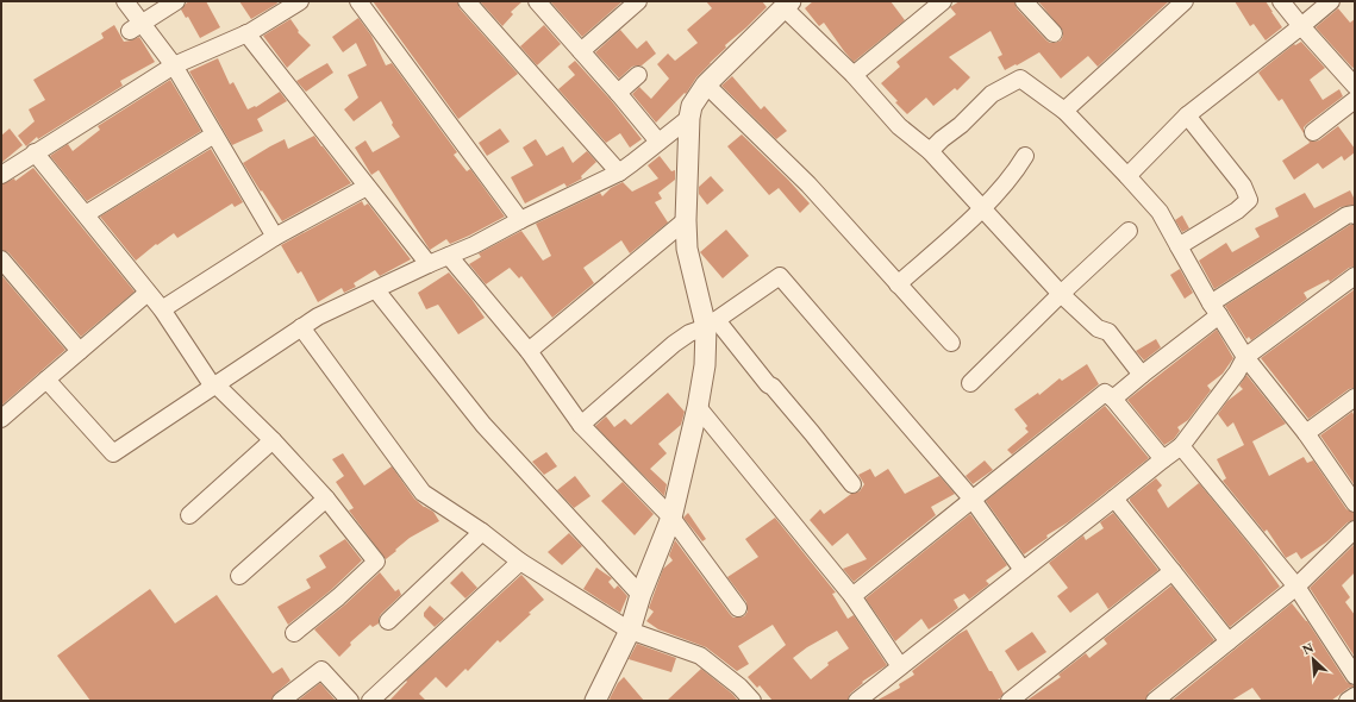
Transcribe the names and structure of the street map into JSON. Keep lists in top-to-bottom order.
{
  "north": "top left"
}
